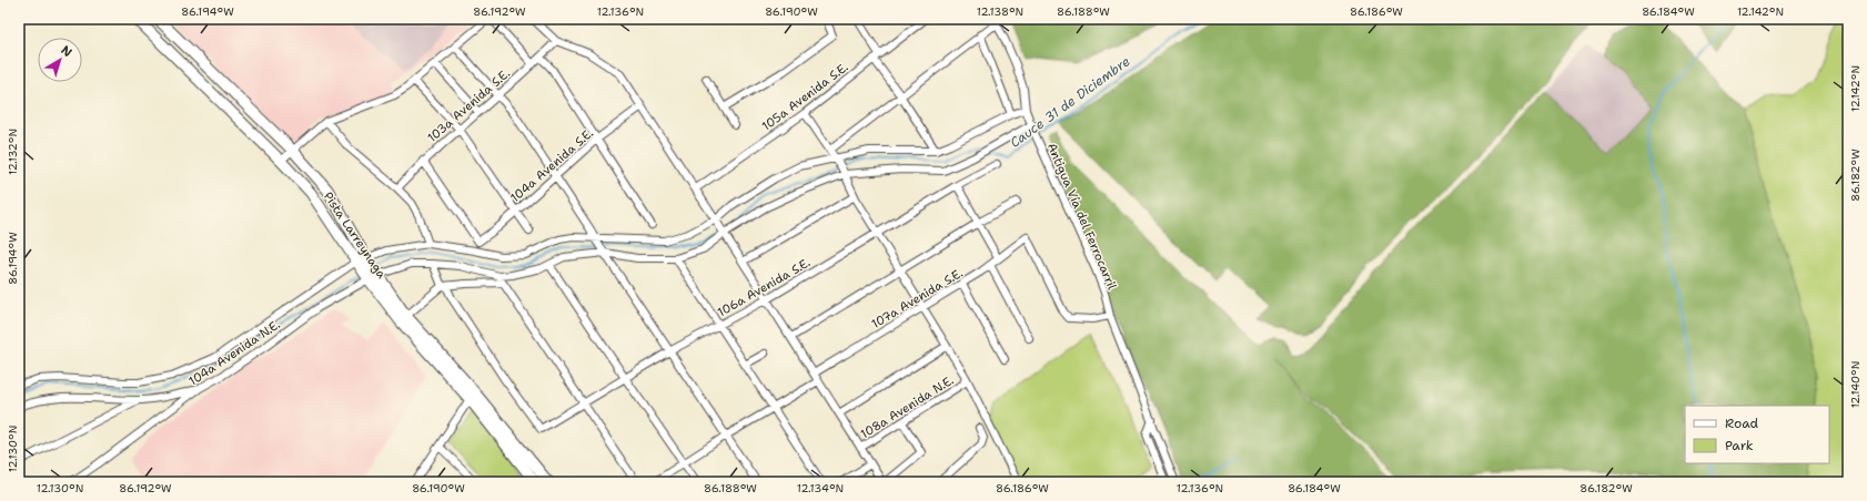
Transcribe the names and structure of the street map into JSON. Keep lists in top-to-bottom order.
{
  "streets": {
    "main road": ["Pista Larreynaga"],
    "street": [
      "105a Avenida S.E.",
      "103a Avenida S.E.",
      "104a Avenida S.E.",
      "Antigua Vía del Ferrocarril",
      "106a Avenida S.E.",
      "107a Avenida S.E.",
      "104a Avenida N.E.",
      "108a Avenida N.E."
    ]
  },
  "crossings": [
    ["103a Avenida S.E.", "104a Avenida S.E."],
    ["Antigua Vía del Ferrocarril", "107a Avenida S.E."],
    ["Pista Larreynaga", "104a Avenida N.E."]
  ],
  "water": ["Cauce 31 de Diciembre"],
  "legend": ["Road", "Park"],
  "north": "top right",
  "coordinates": [
    "86.194°W",
    "86.192°W",
    "12.136°N",
    "86.190°W",
    "12.138°N",
    "86.188°W",
    "86.186°W",
    "86.184°W",
    "12.142°N",
    "12.132°N",
    "86.182°W",
    "12.140°N",
    "12.130°N",
    "12.134°N"
  ]
}
